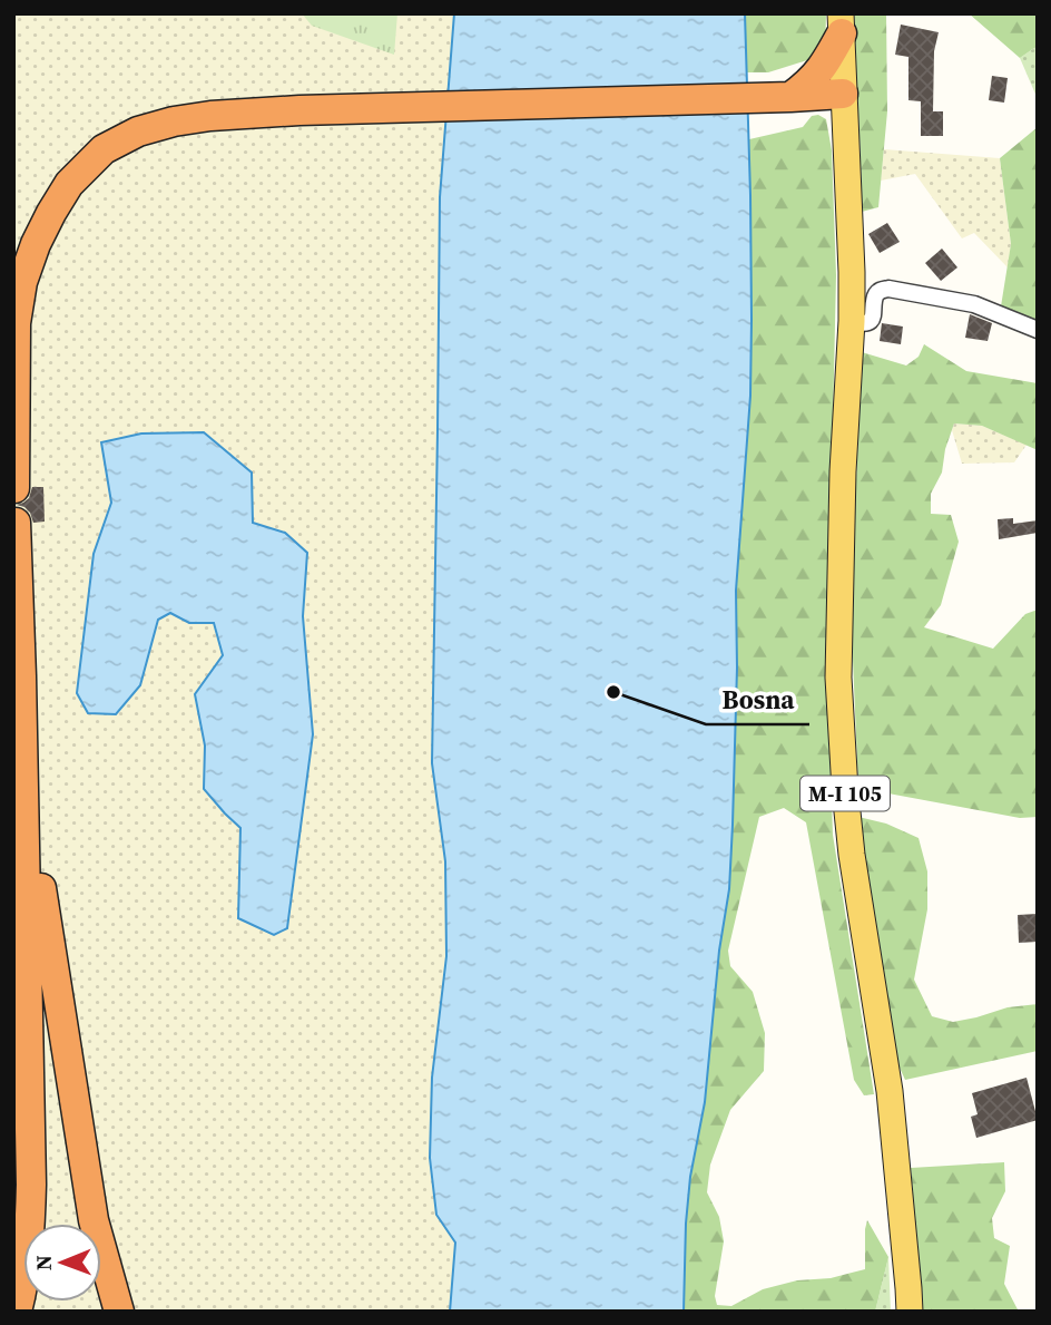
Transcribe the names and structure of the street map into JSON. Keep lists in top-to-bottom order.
{
  "streets": {
    "main road": ["M-I 105"]
  },
  "places": ["Bosna"],
  "north": "left"
}
